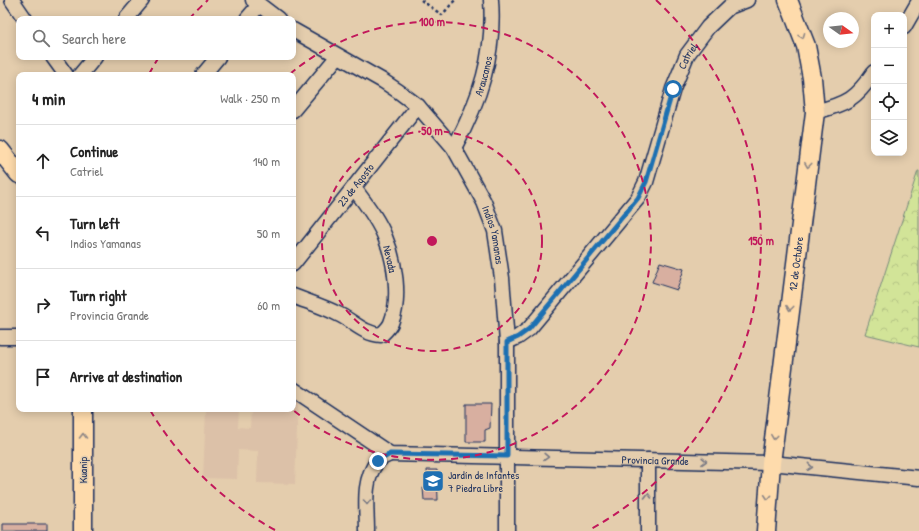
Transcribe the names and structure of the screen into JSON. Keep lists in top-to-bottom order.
{
  "streets": {
    "main road": ["12 de Octubre", "Kuanip"],
    "street": [
      "Catriel",
      "Araucanos",
      "23 de Agosto",
      "Indios Yamanas",
      "Nevada",
      "Provincia Grande"
    ]
  },
  "crossings": [
    ["Catriel", "Indios Yamanas"],
    ["Araucanos", "Indios Yamanas"],
    ["23 de Agosto", "Indios Yamanas"],
    ["23 de Agosto", "Nevada"],
    ["Indios Yamanas", "Provincia Grande"],
    ["12 de Octubre", "Provincia Grande"]
  ],
  "one_way": ["12 de Octubre", "Provincia Grande", "Kuanip"],
  "places": {
    "school or university": ["Jardín de Infantes 7 Piedra Libre"]
  },
  "north": "right",
  "page": {
    "map_buttons": ["+", "−"],
    "search": "Search here",
    "heading": ["4 min", "Walk · 250 m"],
    "list": [
      ["Continue", "Catriel", "140 m"],
      ["Turn left", "Indios Yamanas", "50 m"],
      ["Turn right", "Provincia Grande", "60 m"],
      "Arrive at destination"
    ]
  },
  "rings": ["100 m", "50 m", "150 m"]
}
